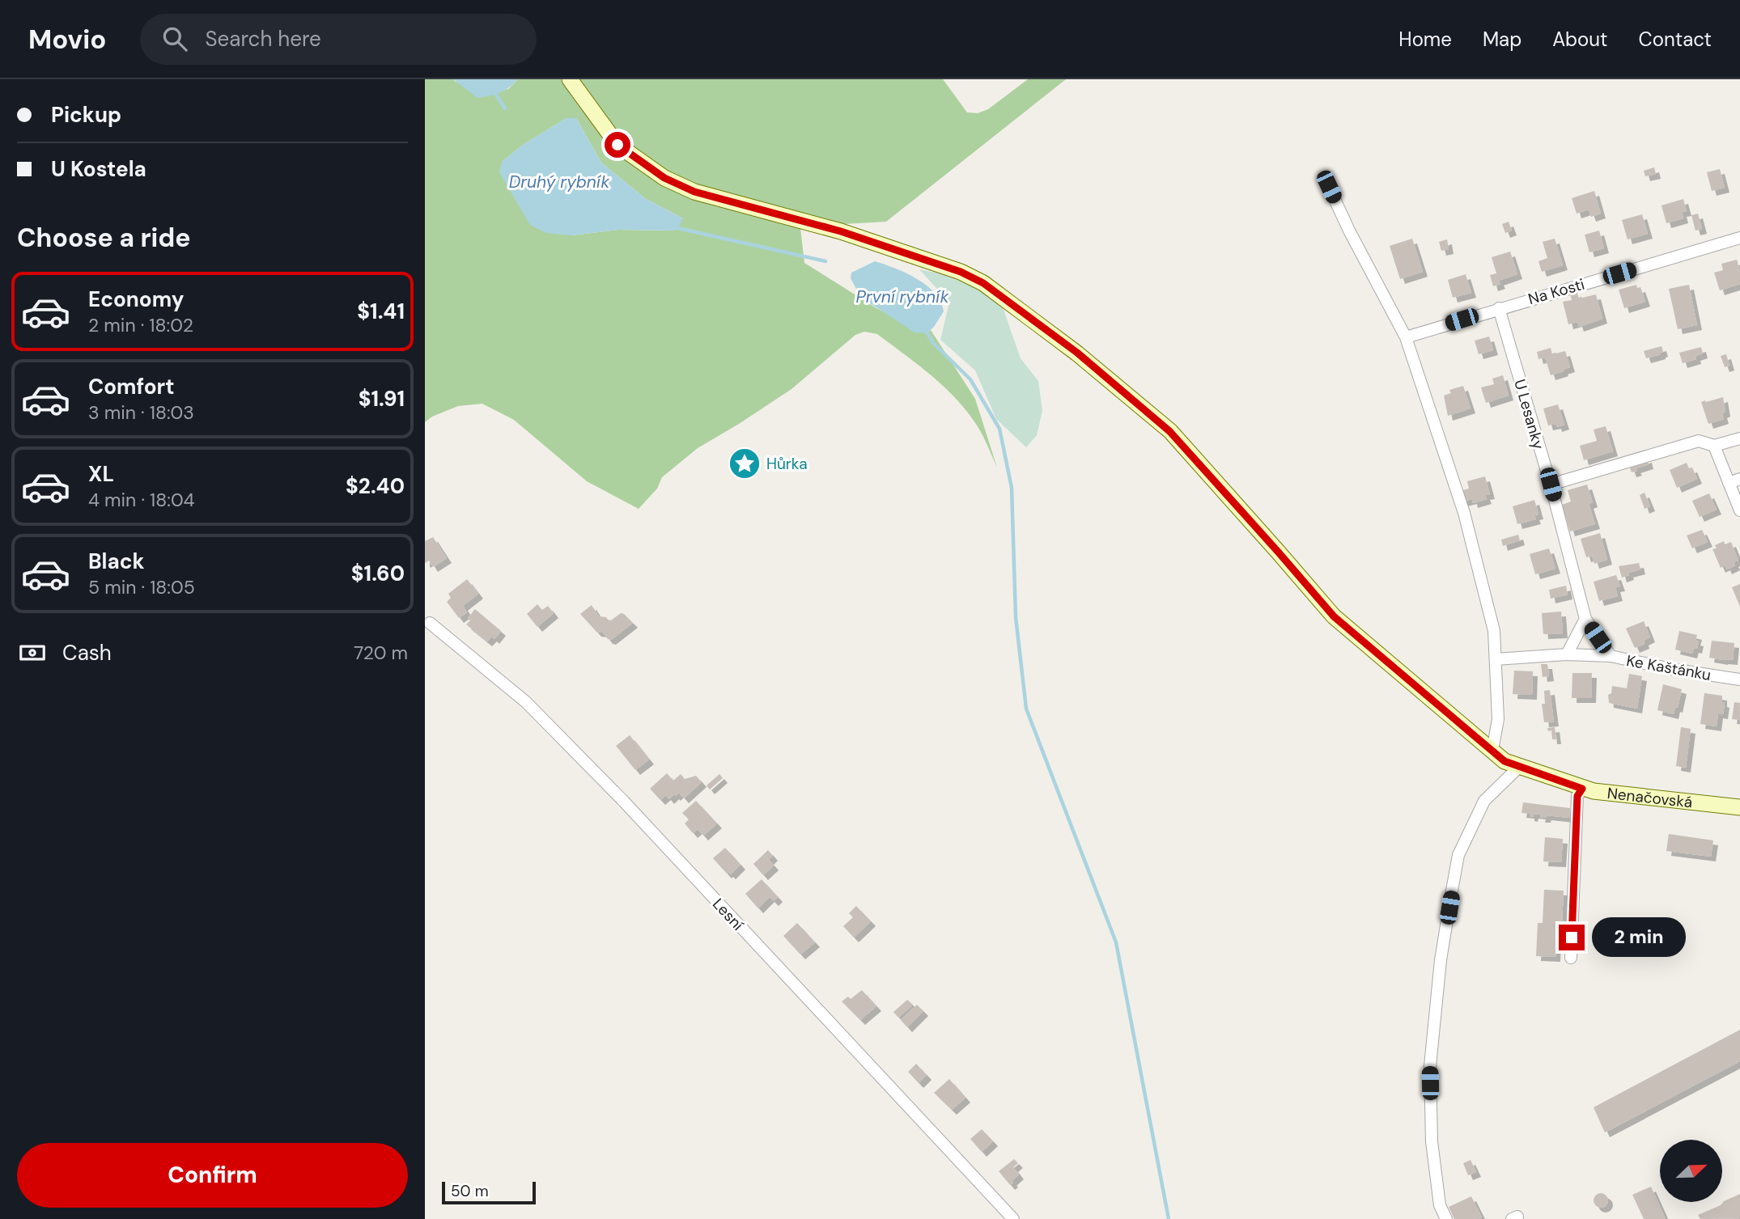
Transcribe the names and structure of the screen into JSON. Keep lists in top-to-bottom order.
{
  "streets": {
    "street": [
      "Na Kosti",
      "U Lesanky",
      "Ke Kaštánku",
      "Nenačovská",
      "Lesní"
    ]
  },
  "crossings": [
    ["Na Kosti", "U Lesanky"],
    ["U Lesanky", "Ke Kaštánku"]
  ],
  "water": ["Druhý rybník", "První rybník"],
  "places": {
    "place": ["Hůrka"]
  },
  "scale_bar": "50 m",
  "north": "top right",
  "page": {
    "header": "Movio",
    "search": "Search here",
    "nav": [
      "Home",
      "Map",
      "About",
      "Contact"
    ],
    "banner": ["Pickup", "U Kostela"],
    "heading": "Choose a ride",
    "list": [
      {
        "name": "Economy",
        "note": "2 min · 18:02",
        "value": "$1.41"
      },
      {
        "name": "Comfort",
        "note": "3 min · 18:03",
        "value": "$1.91"
      },
      {
        "name": "XL",
        "note": "4 min · 18:04",
        "value": "$2.40"
      },
      {
        "name": "Black",
        "note": "5 min · 18:05",
        "value": "$1.60"
      }
    ],
    "pay": ["Cash", "720 m"],
    "bubble": "2 min",
    "buttons": "Confirm",
    "scale": "50 m"
  }
}
